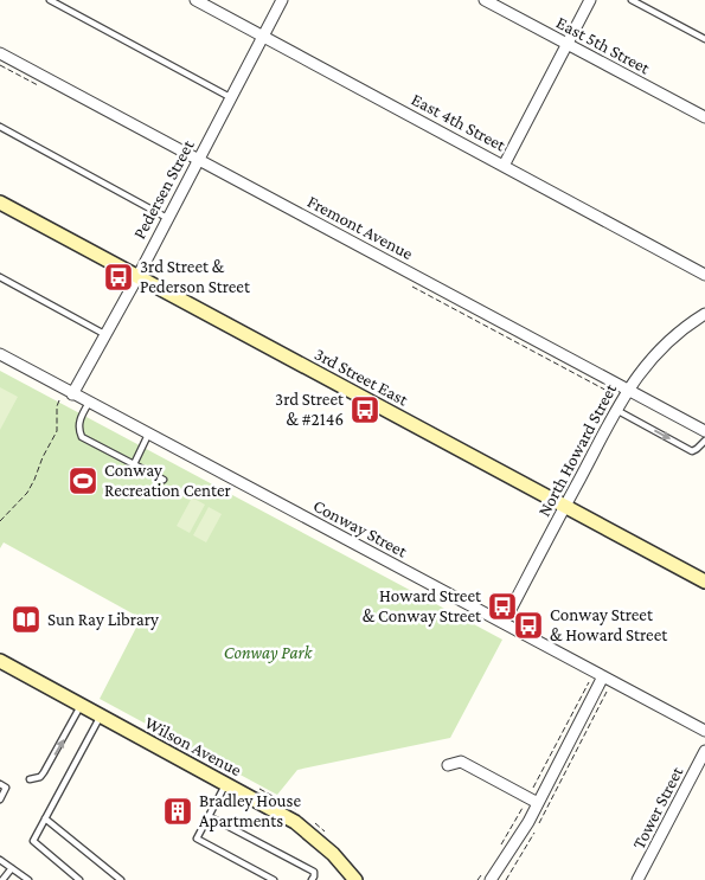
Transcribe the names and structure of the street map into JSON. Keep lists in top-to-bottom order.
{
  "streets": {
    "street": [
      "East 5th Street",
      "East 4th Street",
      "Pedersen Street",
      "Fremont Avenue",
      "3rd Street East",
      "North Howard Street",
      "Conway Street",
      "Wilson Avenue",
      "Tower Street"
    ]
  },
  "crossings": [
    ["East 4th Street", "Pedersen Street"],
    ["Pedersen Street", "Fremont Avenue"],
    ["Pedersen Street", "3rd Street East"],
    ["Pedersen Street", "Conway Street"],
    ["Fremont Avenue", "North Howard Street"],
    ["3rd Street East", "North Howard Street"],
    ["North Howard Street", "Conway Street"]
  ],
  "parks": ["Conway Park"],
  "places": {
    "bus stop": [
      "3rd Street & Pederson Street",
      "3rd Street & #2146",
      "Howard Street & Conway Street",
      "Conway Street & Howard Street"
    ],
    "sports": ["Conway Recreation Center"],
    "library": ["Sun Ray Library"],
    "building": ["Bradley House Apartments"]
  }
}
